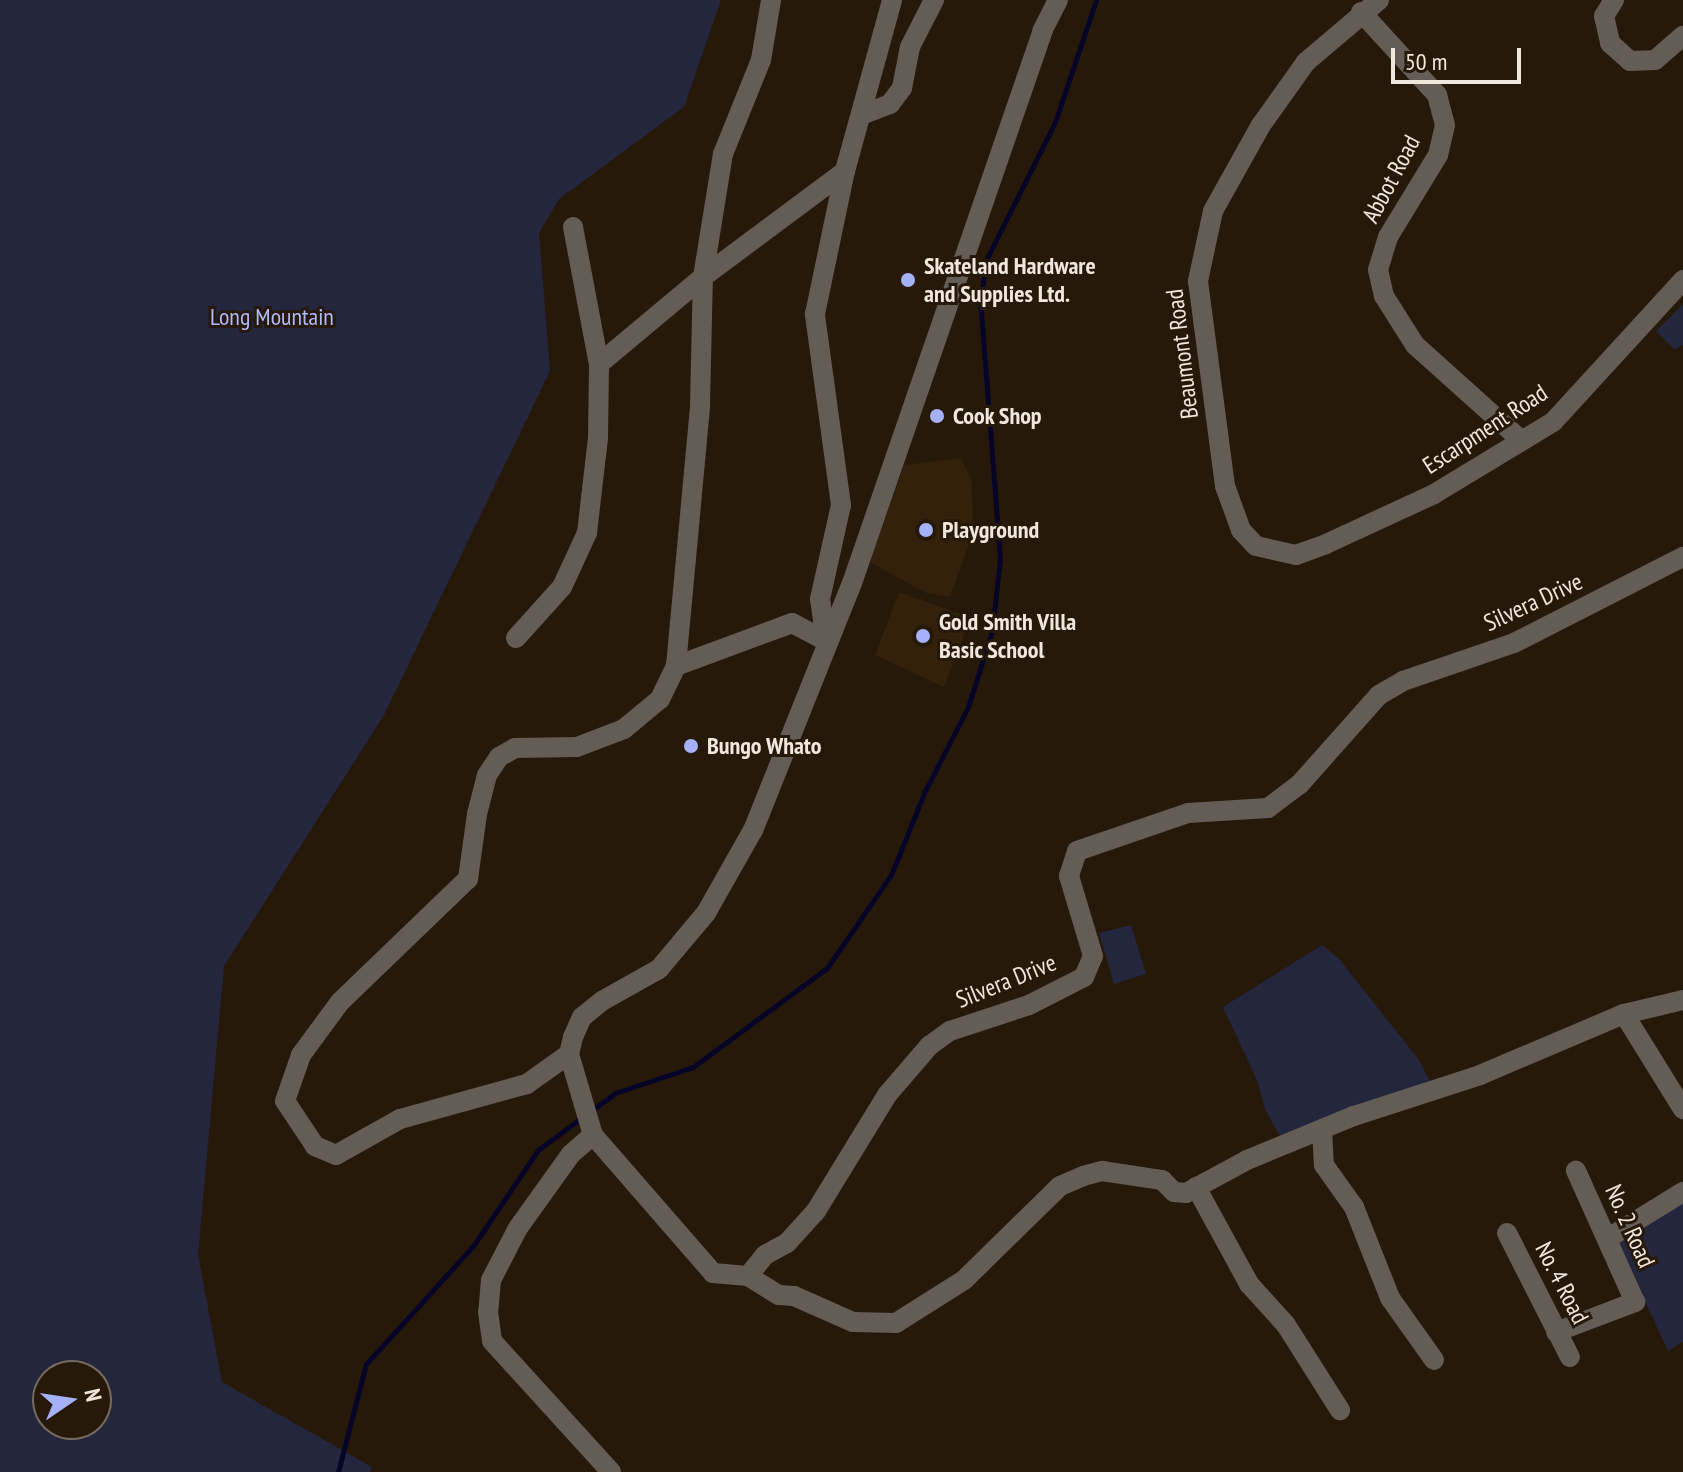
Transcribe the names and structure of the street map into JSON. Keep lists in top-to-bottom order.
{
  "streets": {
    "street": [
      "Abbot Road",
      "Beaumont Road",
      "Escarpment Road",
      "Silvera Drive",
      "No. 2 Road",
      "No. 4 Road"
    ]
  },
  "crossings": [
    ["Abbot Road", "Beaumont Road"],
    ["Abbot Road", "Escarpment Road"],
    ["Beaumont Road", "Escarpment Road"],
    ["No. 2 Road", "No. 4 Road"]
  ],
  "parks": ["Long Mountain"],
  "places": [
    "Skateland Hardware and Supplies Ltd.",
    "Cook Shop",
    "Playground",
    "Gold Smith Villa Basic School",
    "Bungo Whato"
  ],
  "scale_bar": "50 m",
  "north": "right"
}
